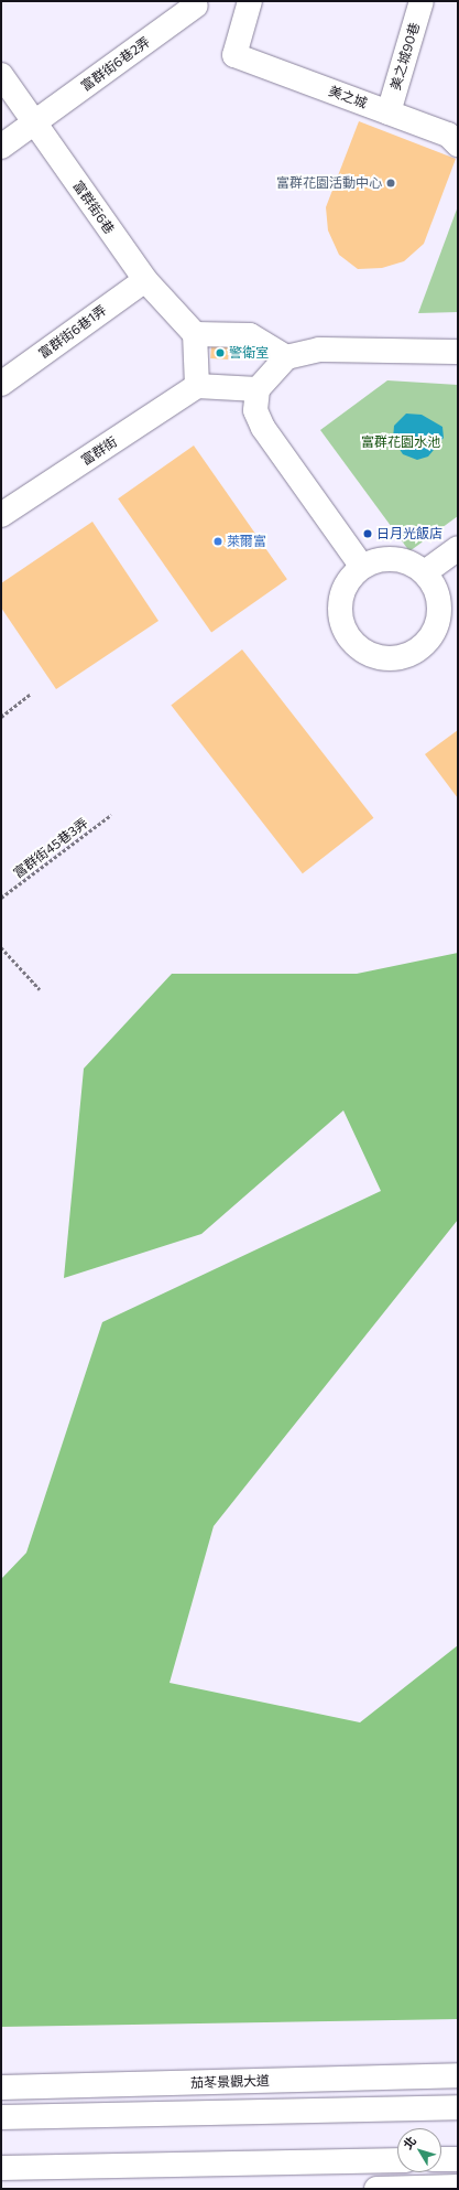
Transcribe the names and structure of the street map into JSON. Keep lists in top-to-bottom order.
{
  "streets": {
    "street": [
      "美之城90巷",
      "富群街6巷2弄",
      "美之城",
      "富群街6巷",
      "富群街6巷1弄",
      "富群街",
      "茄苳景觀大道"
    ],
    "path": ["富群街45巷3弄"]
  },
  "crossings": [
    ["美之城90巷", "美之城"],
    ["富群街6巷2弄", "富群街6巷"],
    ["富群街6巷", "富群街6巷1弄"]
  ],
  "parks": ["富群花園水池"],
  "places": [
    "富群花園活動中心",
    "警衛室",
    "日月光飯店",
    "萊爾富"
  ],
  "north": "top left"
}
